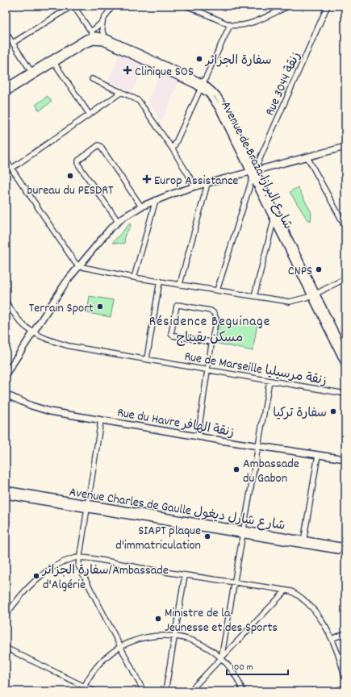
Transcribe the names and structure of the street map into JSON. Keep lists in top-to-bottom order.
{
  "streets": {
    "main road": ["Avenue de Braza شارع البرازا", "Rue du Havre زنقة الهافر", "Avenue Charles de Gaulle شارع شارل ديغول"],
    "street": ["Rue 3044 زنقة", "Rue de Marseille زنقة مرسيليا"]
  },
  "crossings": [
    ["Rue 3044 زنقة", "Avenue de Braza شارع البرازا"]
  ],
  "districts": ["Résidence Beguinage مسكن بقيناج"],
  "places": {
    "other": [
      "سفارة الجزائر",
      "bureau du PESDRT",
      "CNPS",
      "Terrain Sport",
      "سفارة تركيا",
      "Ambassade du Gabon",
      "SIAPT plaque d'immatriculation",
      "سفارة الجزائر/Ambassade d'Algérie",
      "Ministre de la Jeunesse et des Sports"
    ],
    "health": ["Clinique SOS", "Europ Assistance"]
  },
  "scale_bar": "100 m"
}
